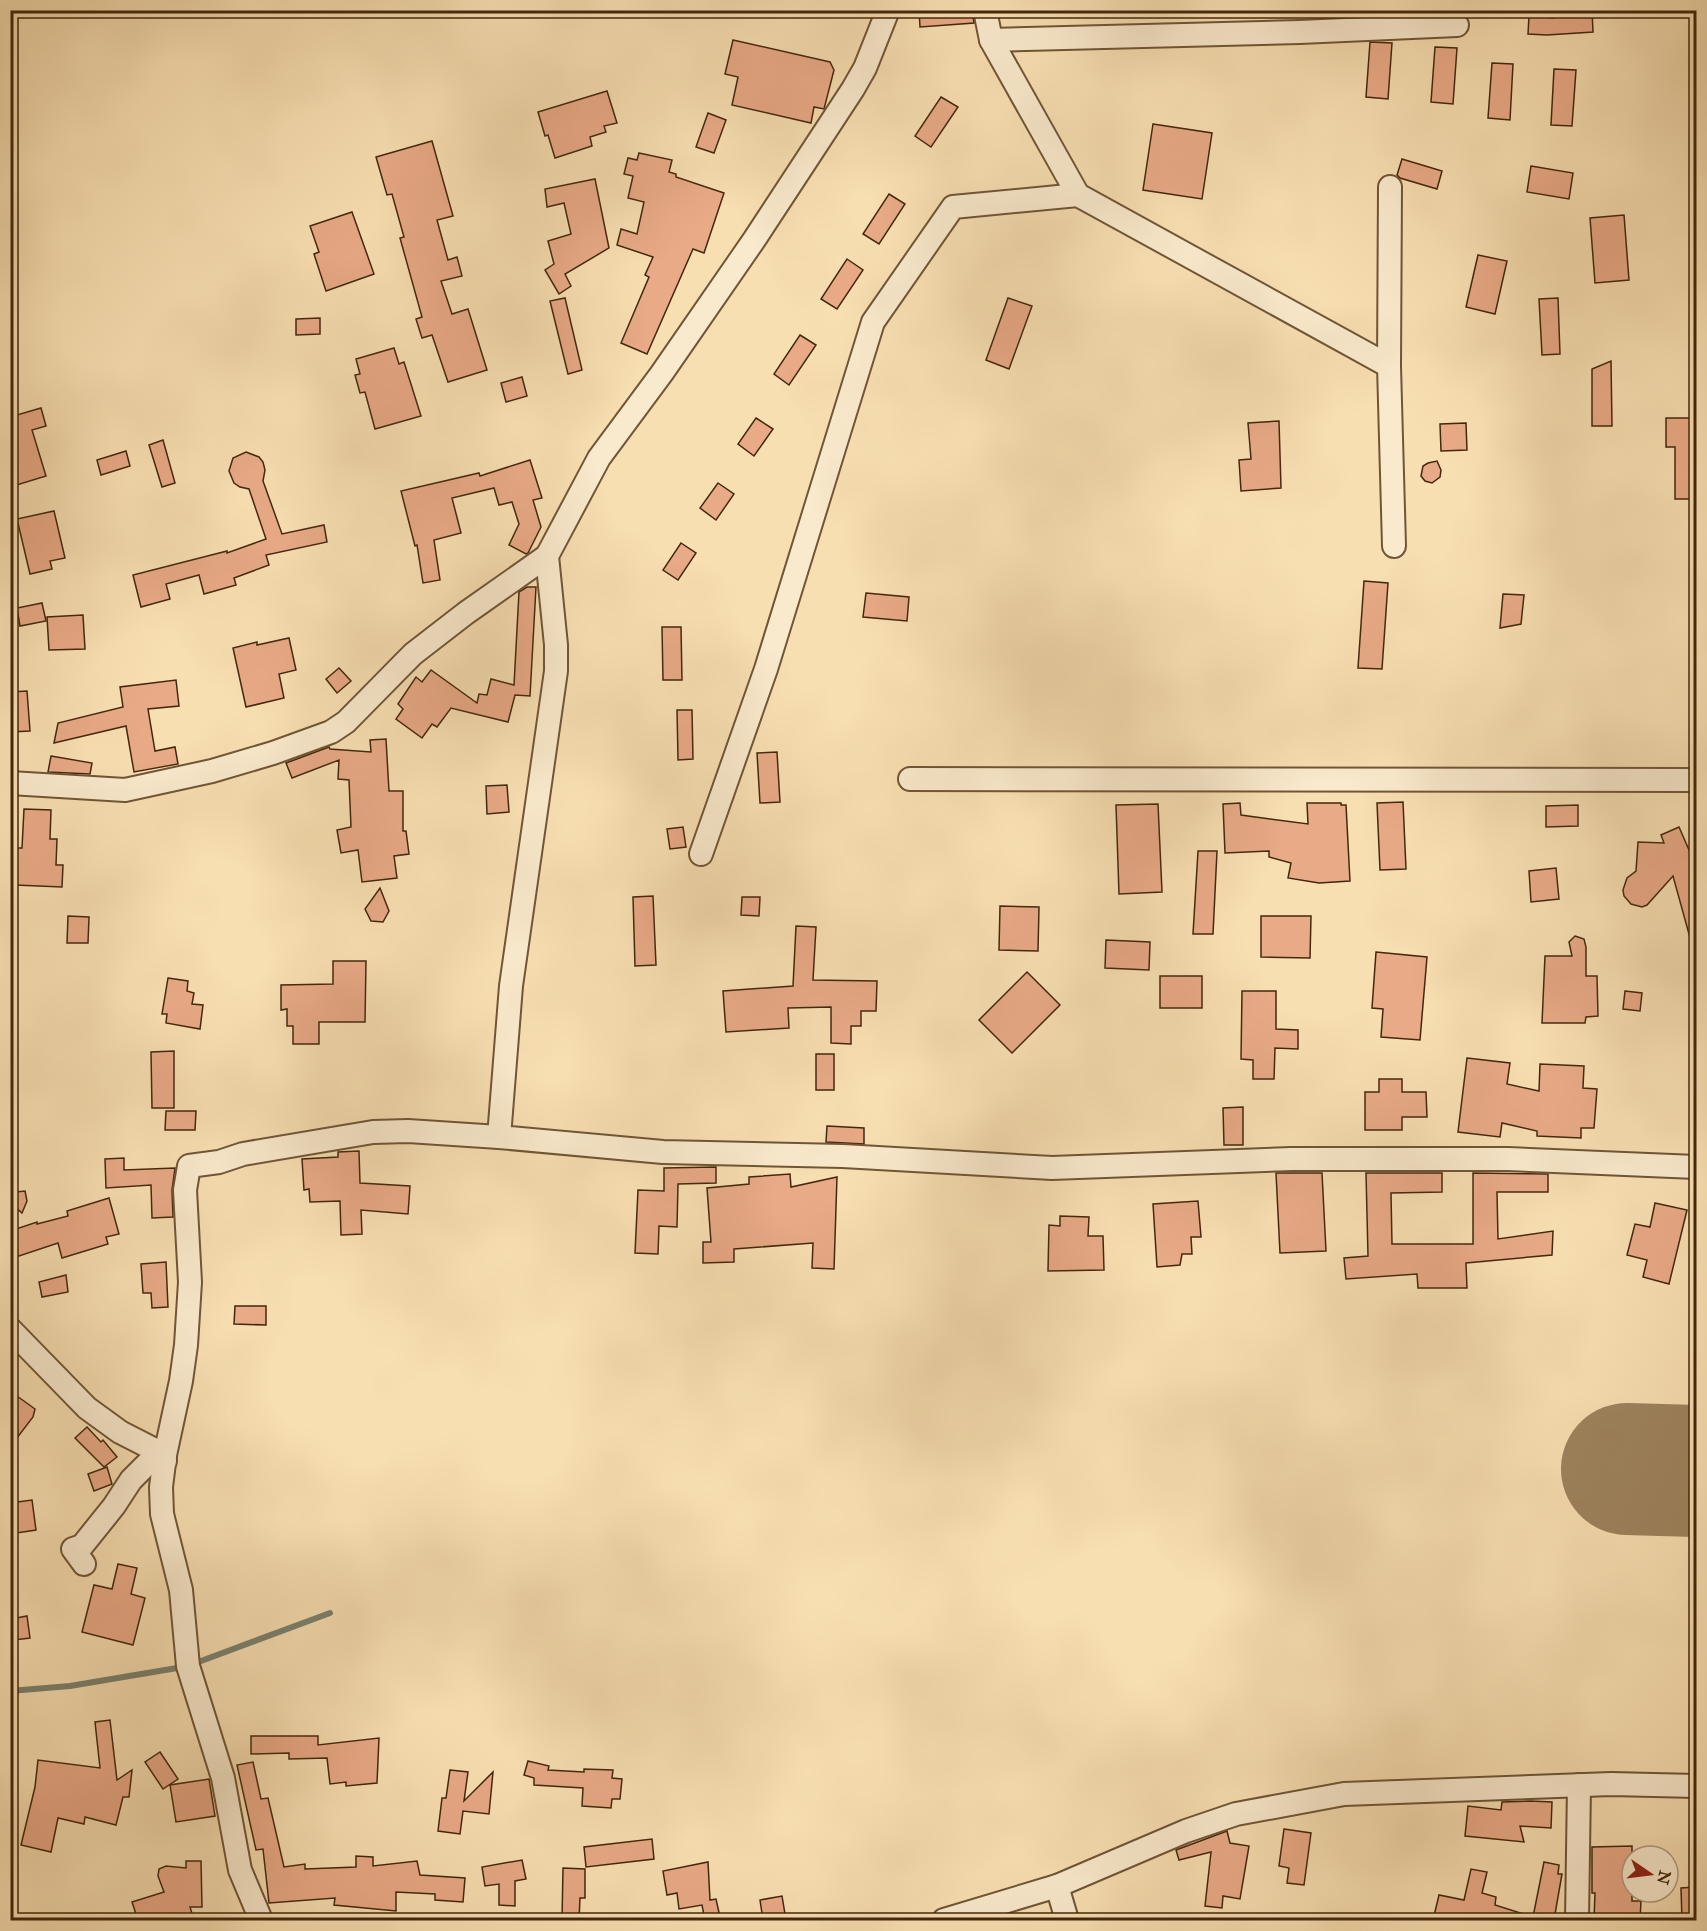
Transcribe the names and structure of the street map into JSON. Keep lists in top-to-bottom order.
{
  "north": "right"
}
